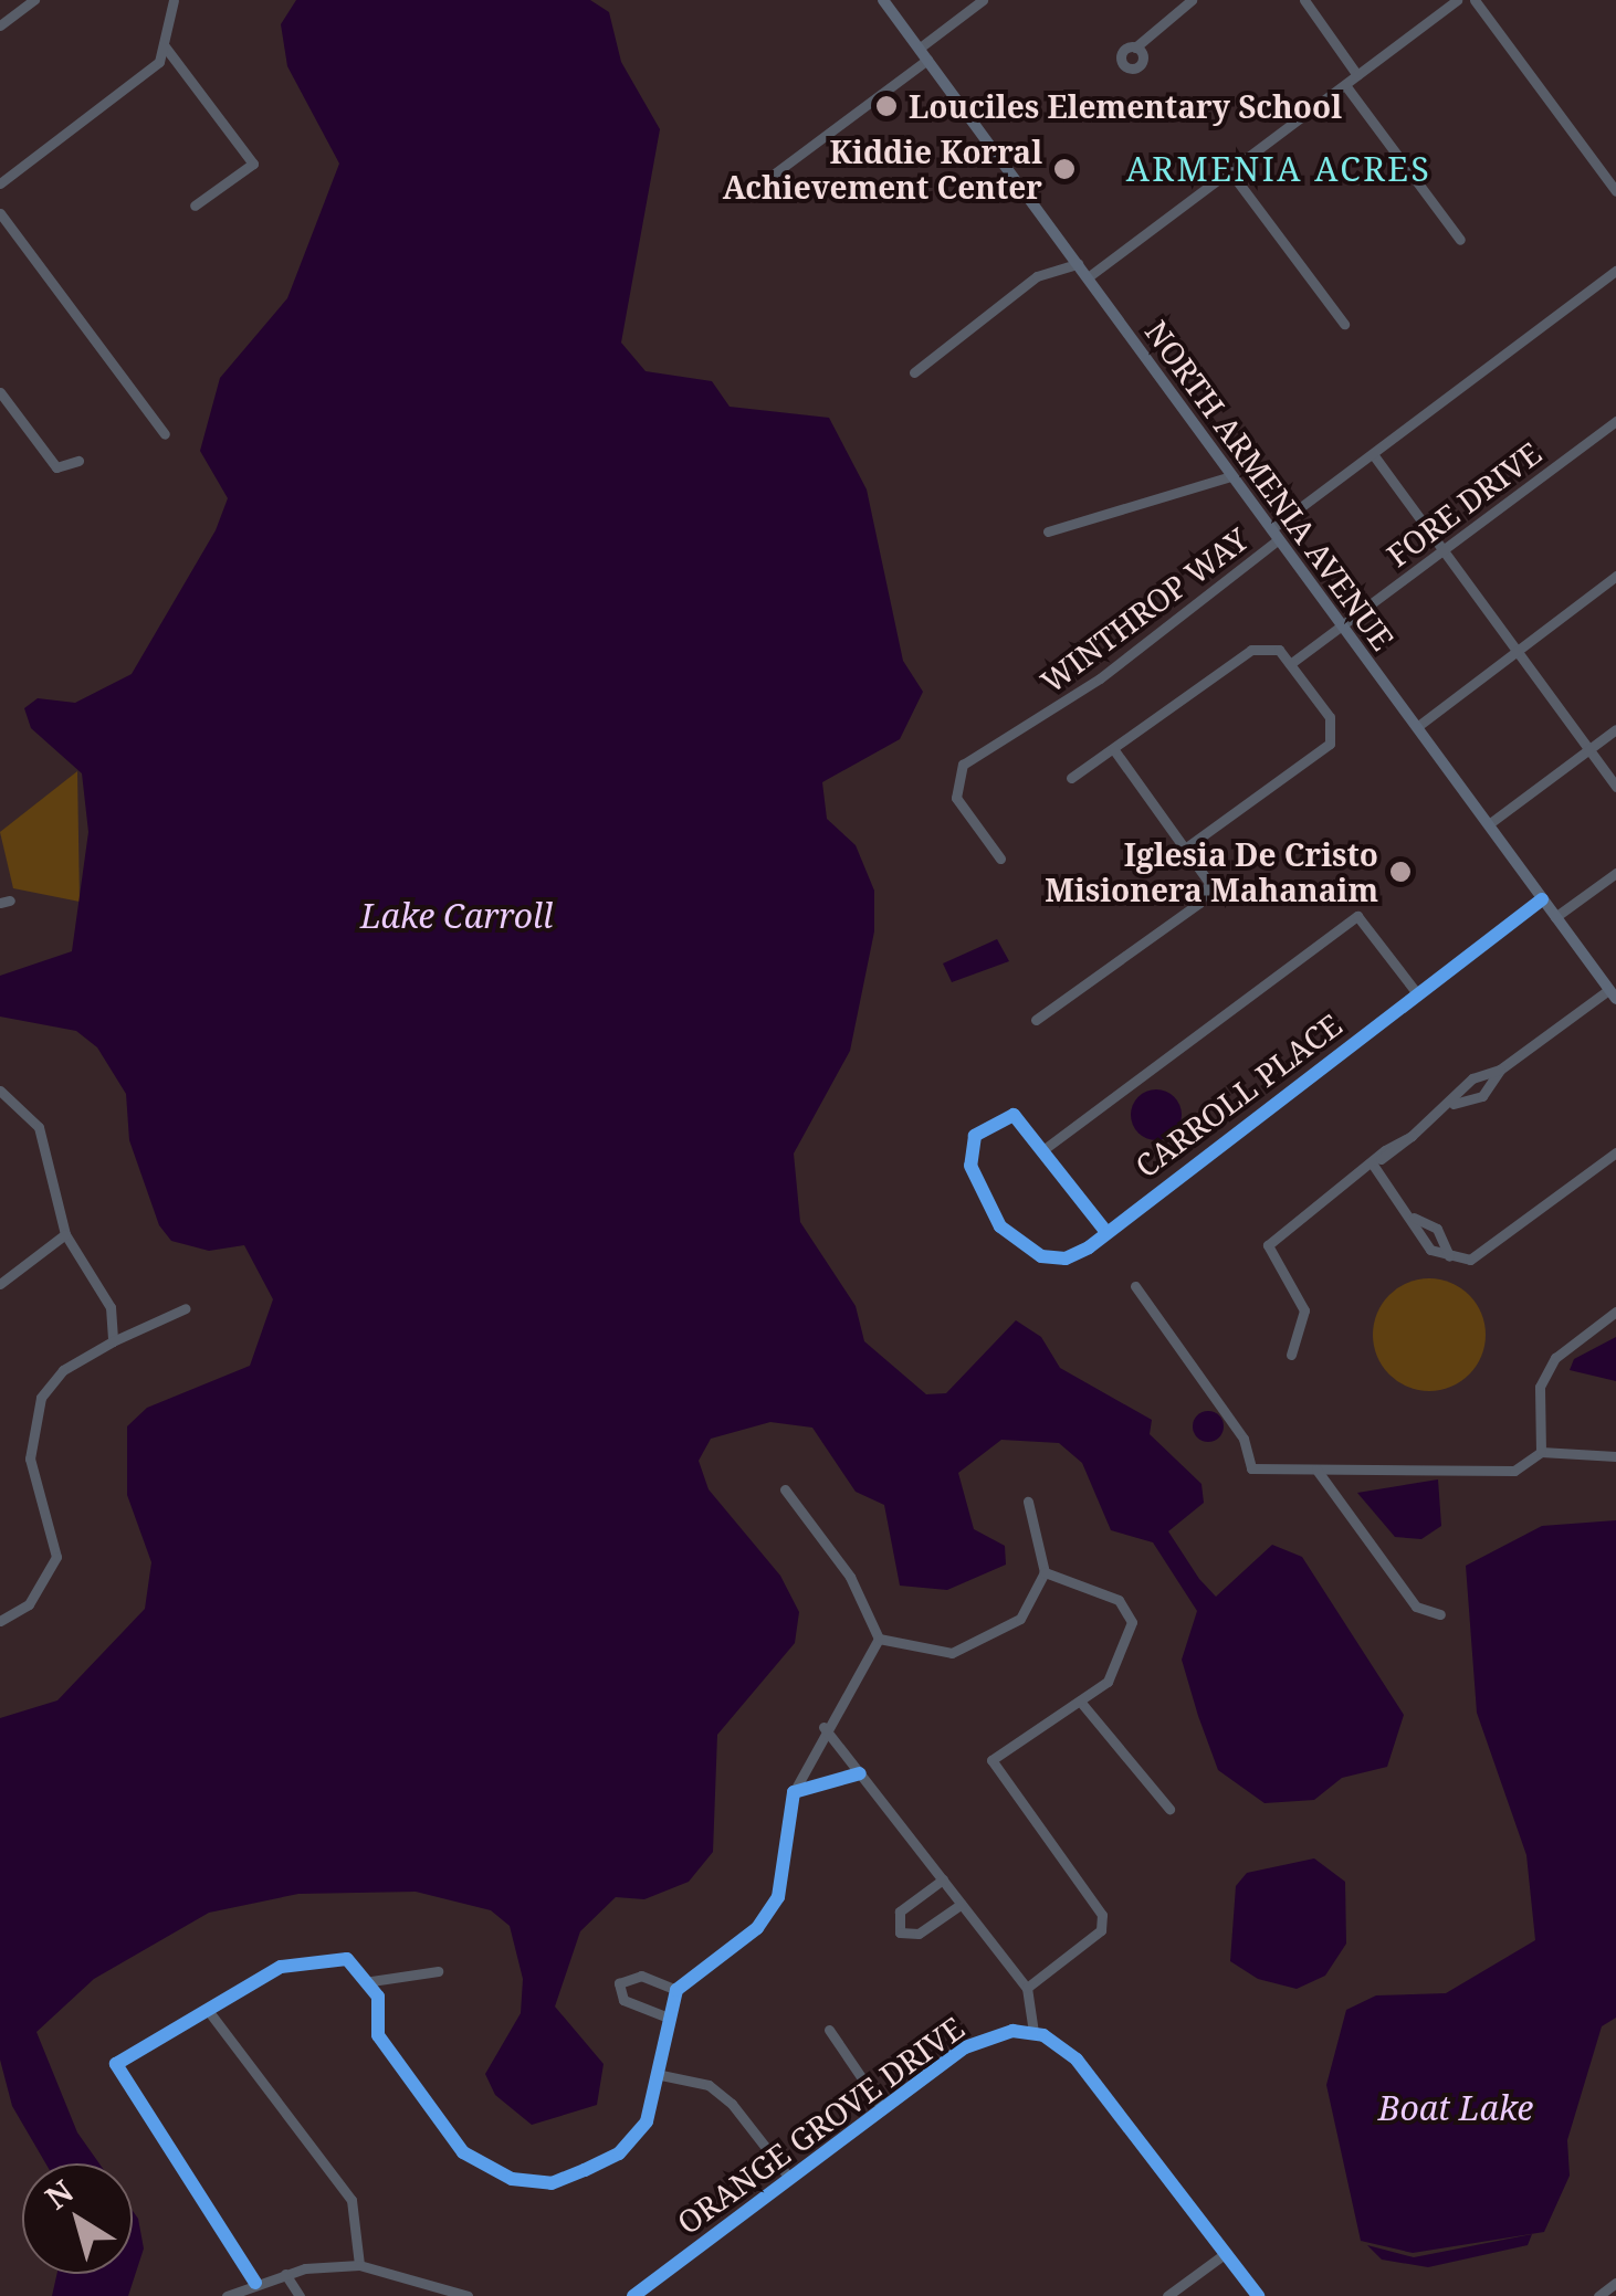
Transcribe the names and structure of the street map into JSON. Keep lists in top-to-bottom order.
{
  "streets": {
    "main road": ["NORTH ARMENIA AVENUE"],
    "street": [
      "FORE DRIVE",
      "WINTHROP WAY",
      "CARROLL PLACE",
      "ORANGE GROVE DRIVE"
    ]
  },
  "crossings": [
    ["NORTH ARMENIA AVENUE", "FORE DRIVE"],
    ["NORTH ARMENIA AVENUE", "WINTHROP WAY"],
    ["NORTH ARMENIA AVENUE", "CARROLL PLACE"]
  ],
  "districts": ["ARMENIA ACRES"],
  "water": ["Lake Carroll", "Boat Lake"],
  "places": ["Louciles Elementary School", "Kiddie Korral Achievement Center", "Iglesia De Cristo Misionera Mahanaim"],
  "north": "top left"
}
